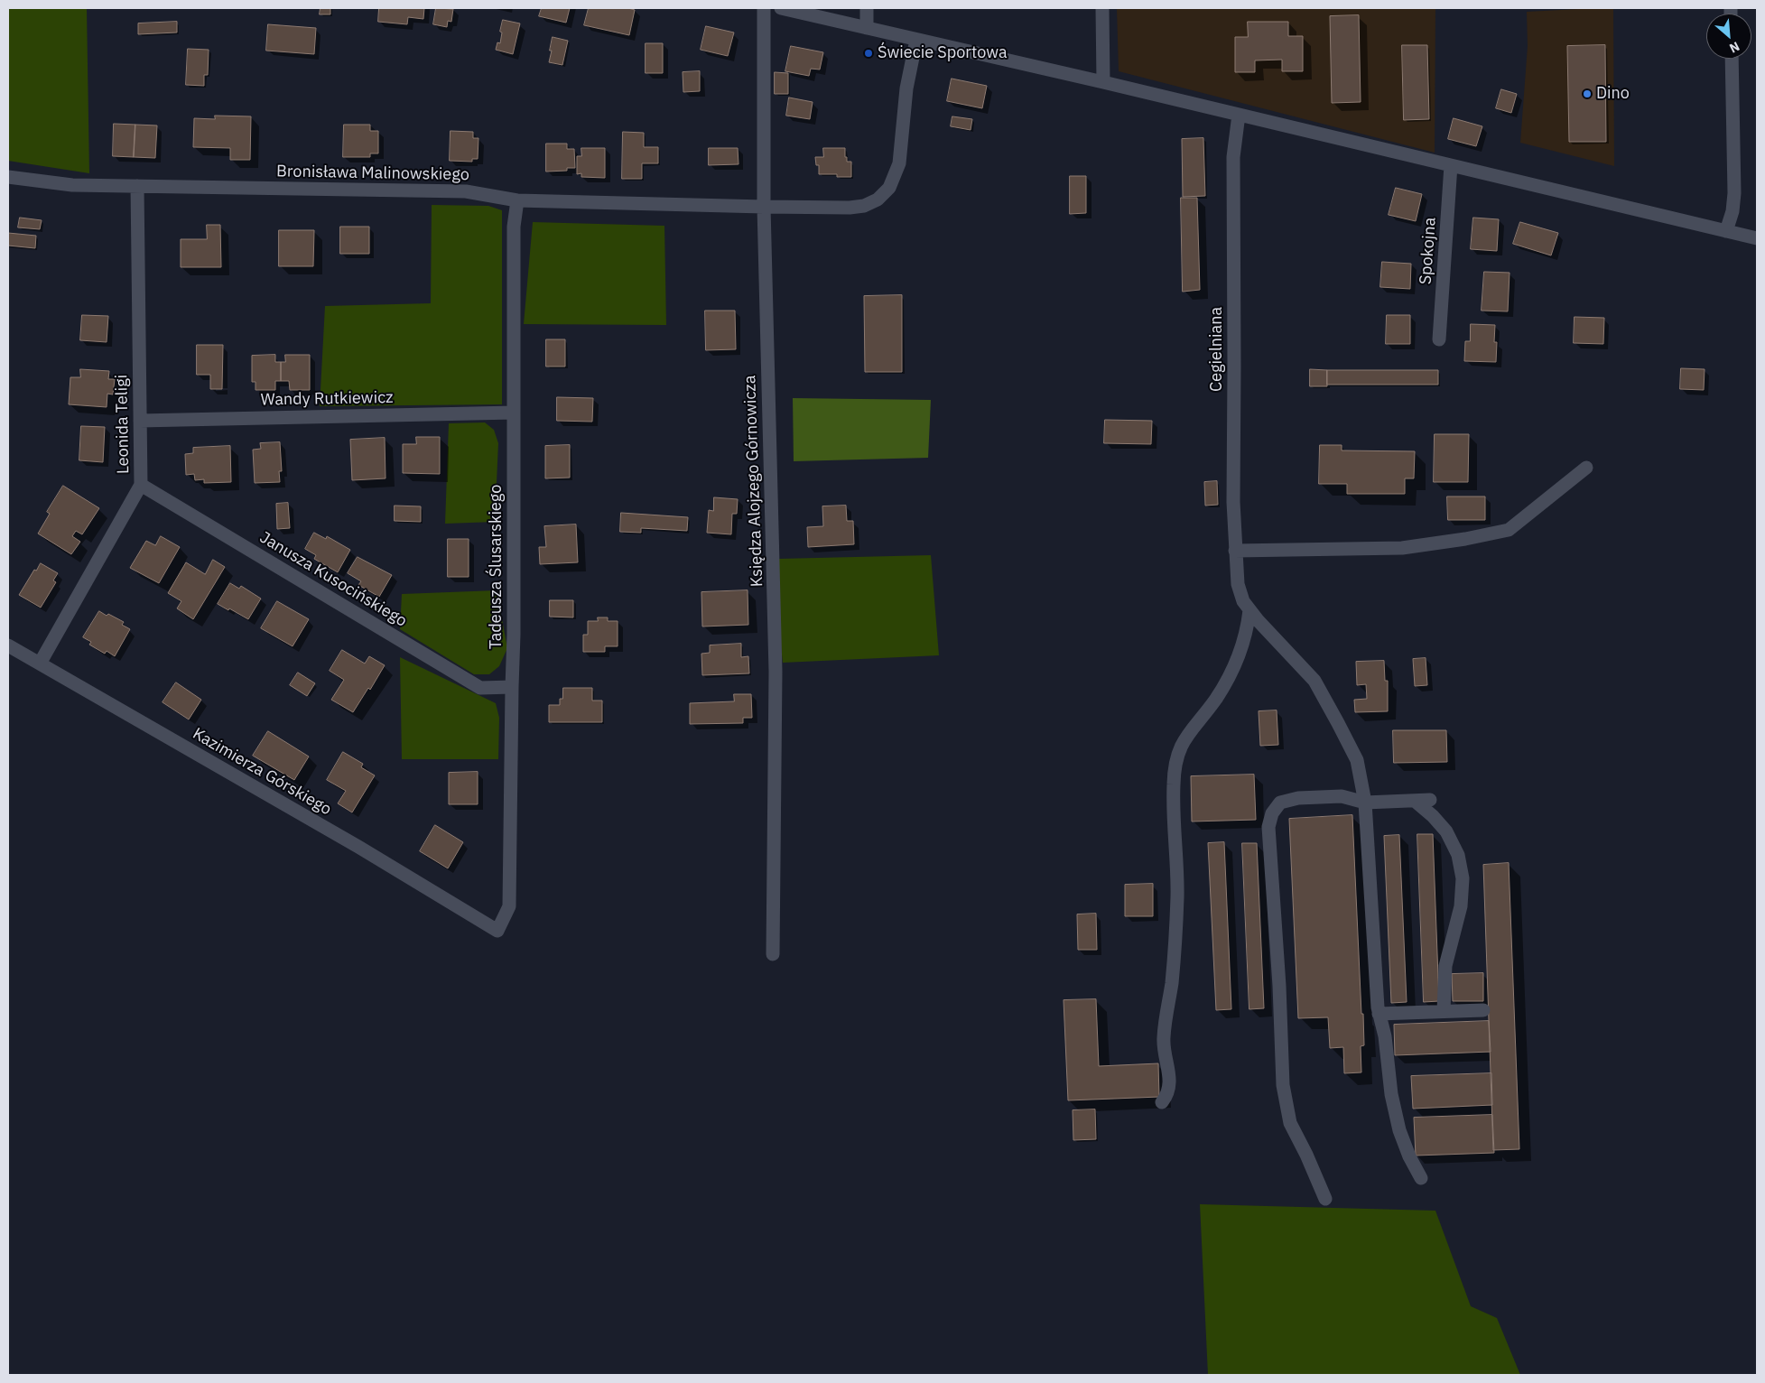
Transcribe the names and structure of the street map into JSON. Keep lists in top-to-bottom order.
{
  "streets": {
    "street": [
      "Bronisława Malinowskiego",
      "Spokojna",
      "Cegielniana",
      "Wandy Rutkiewicz",
      "Leonida Teligi",
      "Księdza Alojzego Górnowicza",
      "Tadeusza Ślusarskiego",
      "Janusza Kusocińskiego",
      "Kazimierza Górskiego"
    ]
  },
  "crossings": [
    ["Bronisława Malinowskiego", "Leonida Teligi"],
    ["Bronisława Malinowskiego", "Księdza Alojzego Górnowicza"],
    ["Bronisława Malinowskiego", "Tadeusza Ślusarskiego"],
    ["Wandy Rutkiewicz", "Leonida Teligi"],
    ["Wandy Rutkiewicz", "Tadeusza Ślusarskiego"],
    ["Leonida Teligi", "Janusza Kusocińskiego"],
    ["Leonida Teligi", "Kazimierza Górskiego"],
    ["Tadeusza Ślusarskiego", "Janusza Kusocińskiego"],
    ["Tadeusza Ślusarskiego", "Kazimierza Górskiego"]
  ],
  "places": ["Świecie Sportowa", "Dino"],
  "north": "bottom right"
}
